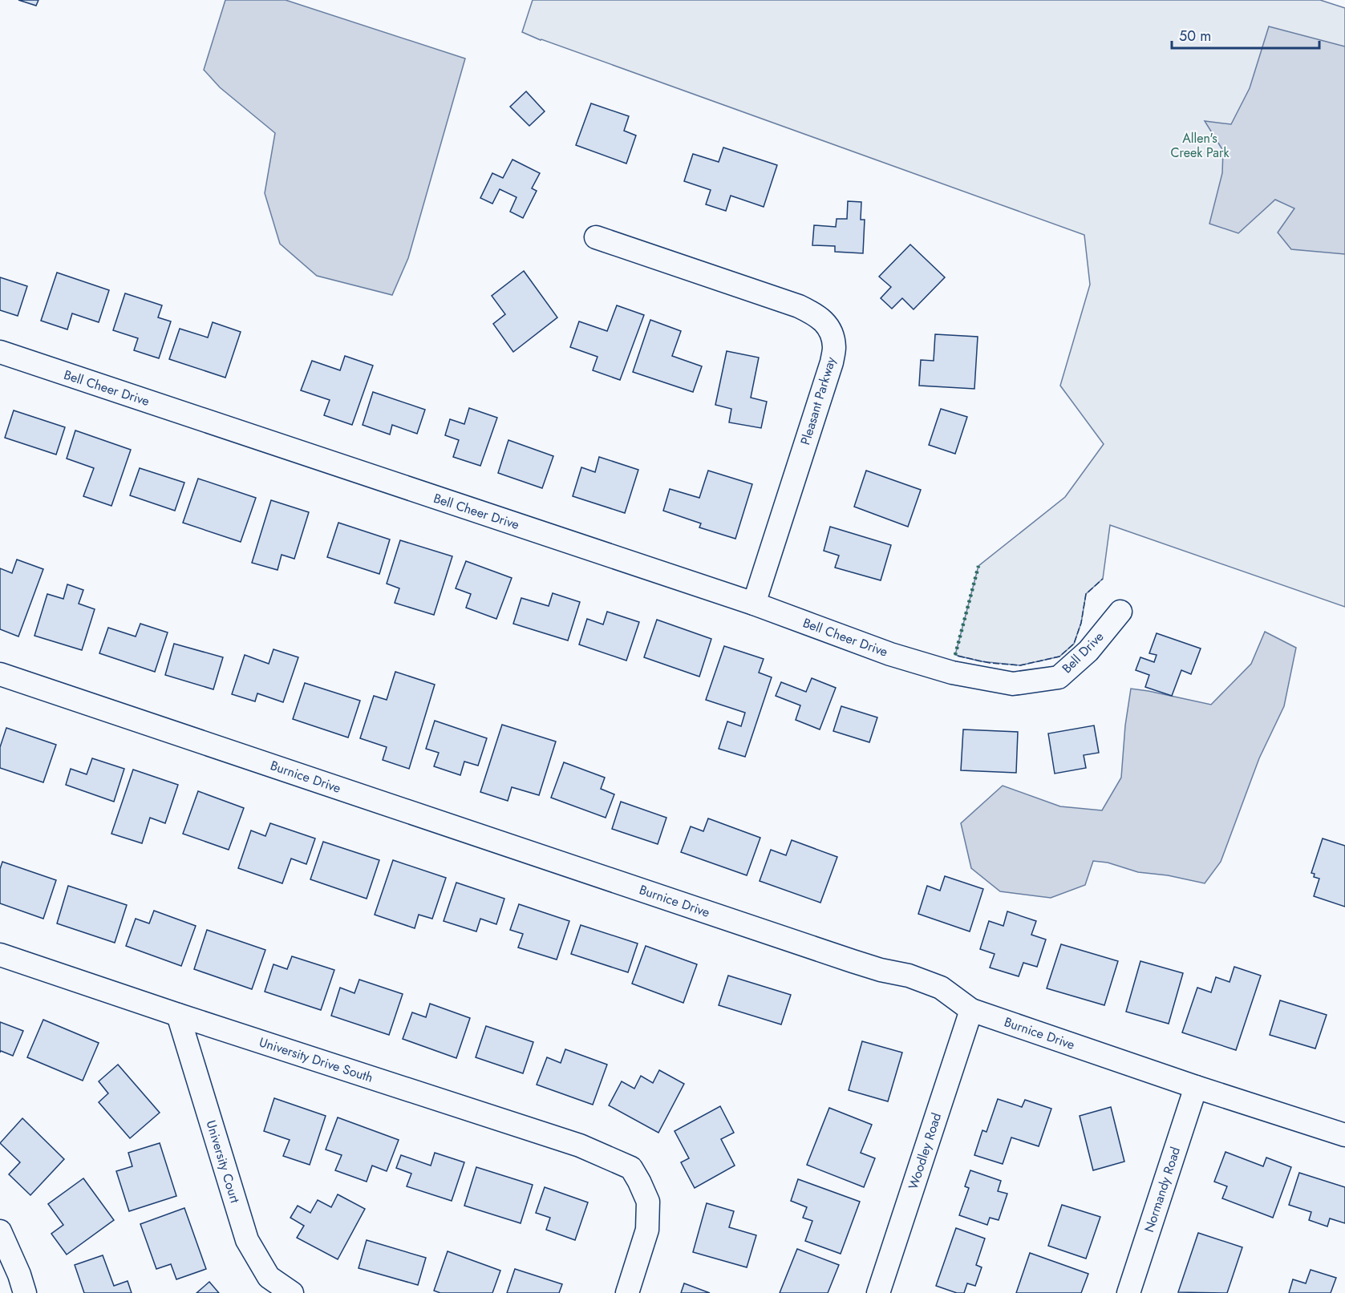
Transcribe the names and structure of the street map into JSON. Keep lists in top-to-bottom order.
{
  "streets": {
    "street": [
      "Bell Cheer Drive",
      "Pleasant Parkway",
      "Bell Drive",
      "Burnice Drive",
      "University Drive South",
      "Woodley Road",
      "University Court",
      "Normandy Road"
    ]
  },
  "crossings": [
    ["Bell Cheer Drive", "Pleasant Parkway"],
    ["Bell Cheer Drive", "Bell Drive"],
    ["Burnice Drive", "Woodley Road"],
    ["Burnice Drive", "Normandy Road"],
    ["University Drive South", "University Court"]
  ],
  "parks": ["Allen's Creek Park"],
  "scale_bar": "50 m"
}
